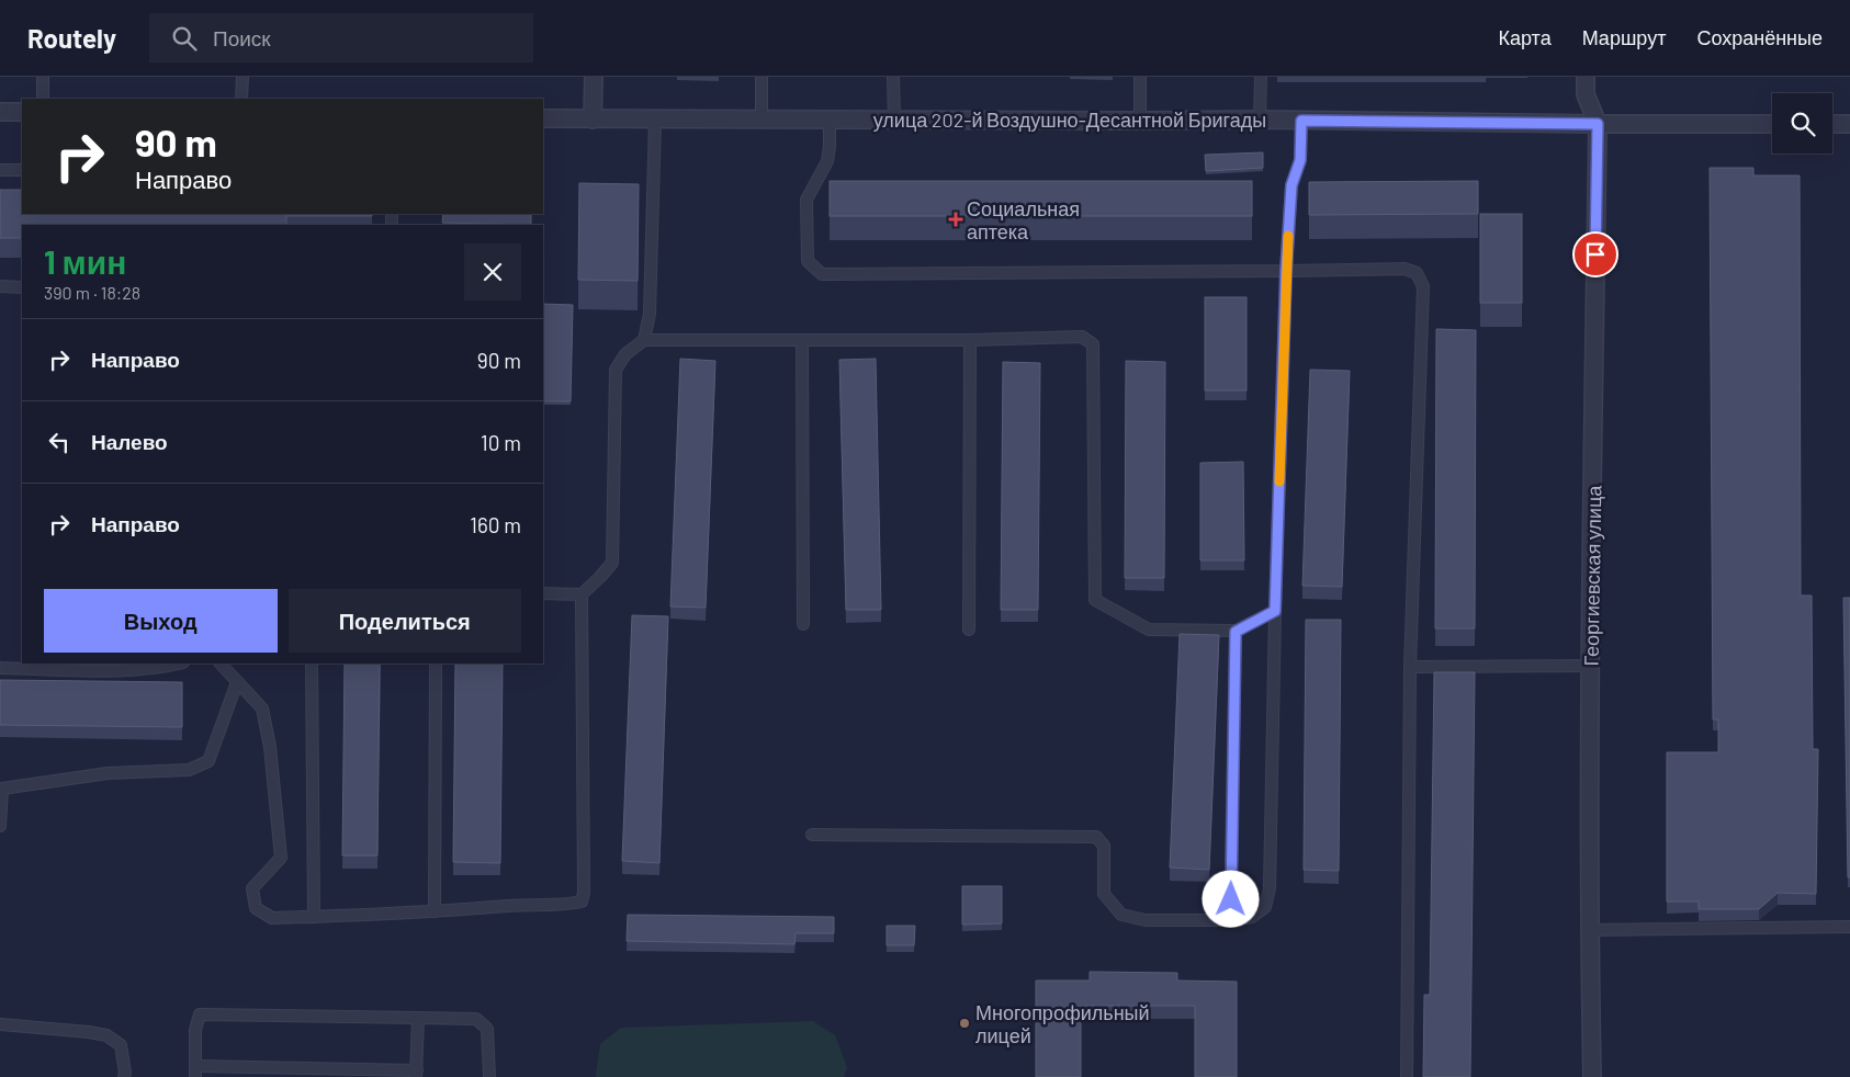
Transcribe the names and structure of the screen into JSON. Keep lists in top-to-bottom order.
{
  "streets": {
    "street": ["улица 202-й Воздушно-Десантной Бригады", "Георгиевская улица"]
  },
  "crossings": [
    ["улица 202-й Воздушно-Десантной Бригады", "Георгиевская улица"]
  ],
  "places": {
    "health": ["Социальная аптека"],
    "other": ["Многопрофильный лицей"]
  },
  "page": {
    "header": "Routely",
    "search": "Поиск",
    "nav": ["Карта", "Маршрут", "Сохранённые"],
    "turn": ["90 m", "Направо"],
    "heading": ["1 мин", "390 m · 18:28"],
    "list": [
      {
        "name": "Направо",
        "value": "90 m"
      },
      {
        "name": "Налево",
        "value": "10 m"
      },
      {
        "name": "Направо",
        "value": "160 m"
      }
    ],
    "buttons": ["Выход", "Поделиться"]
  }
}
